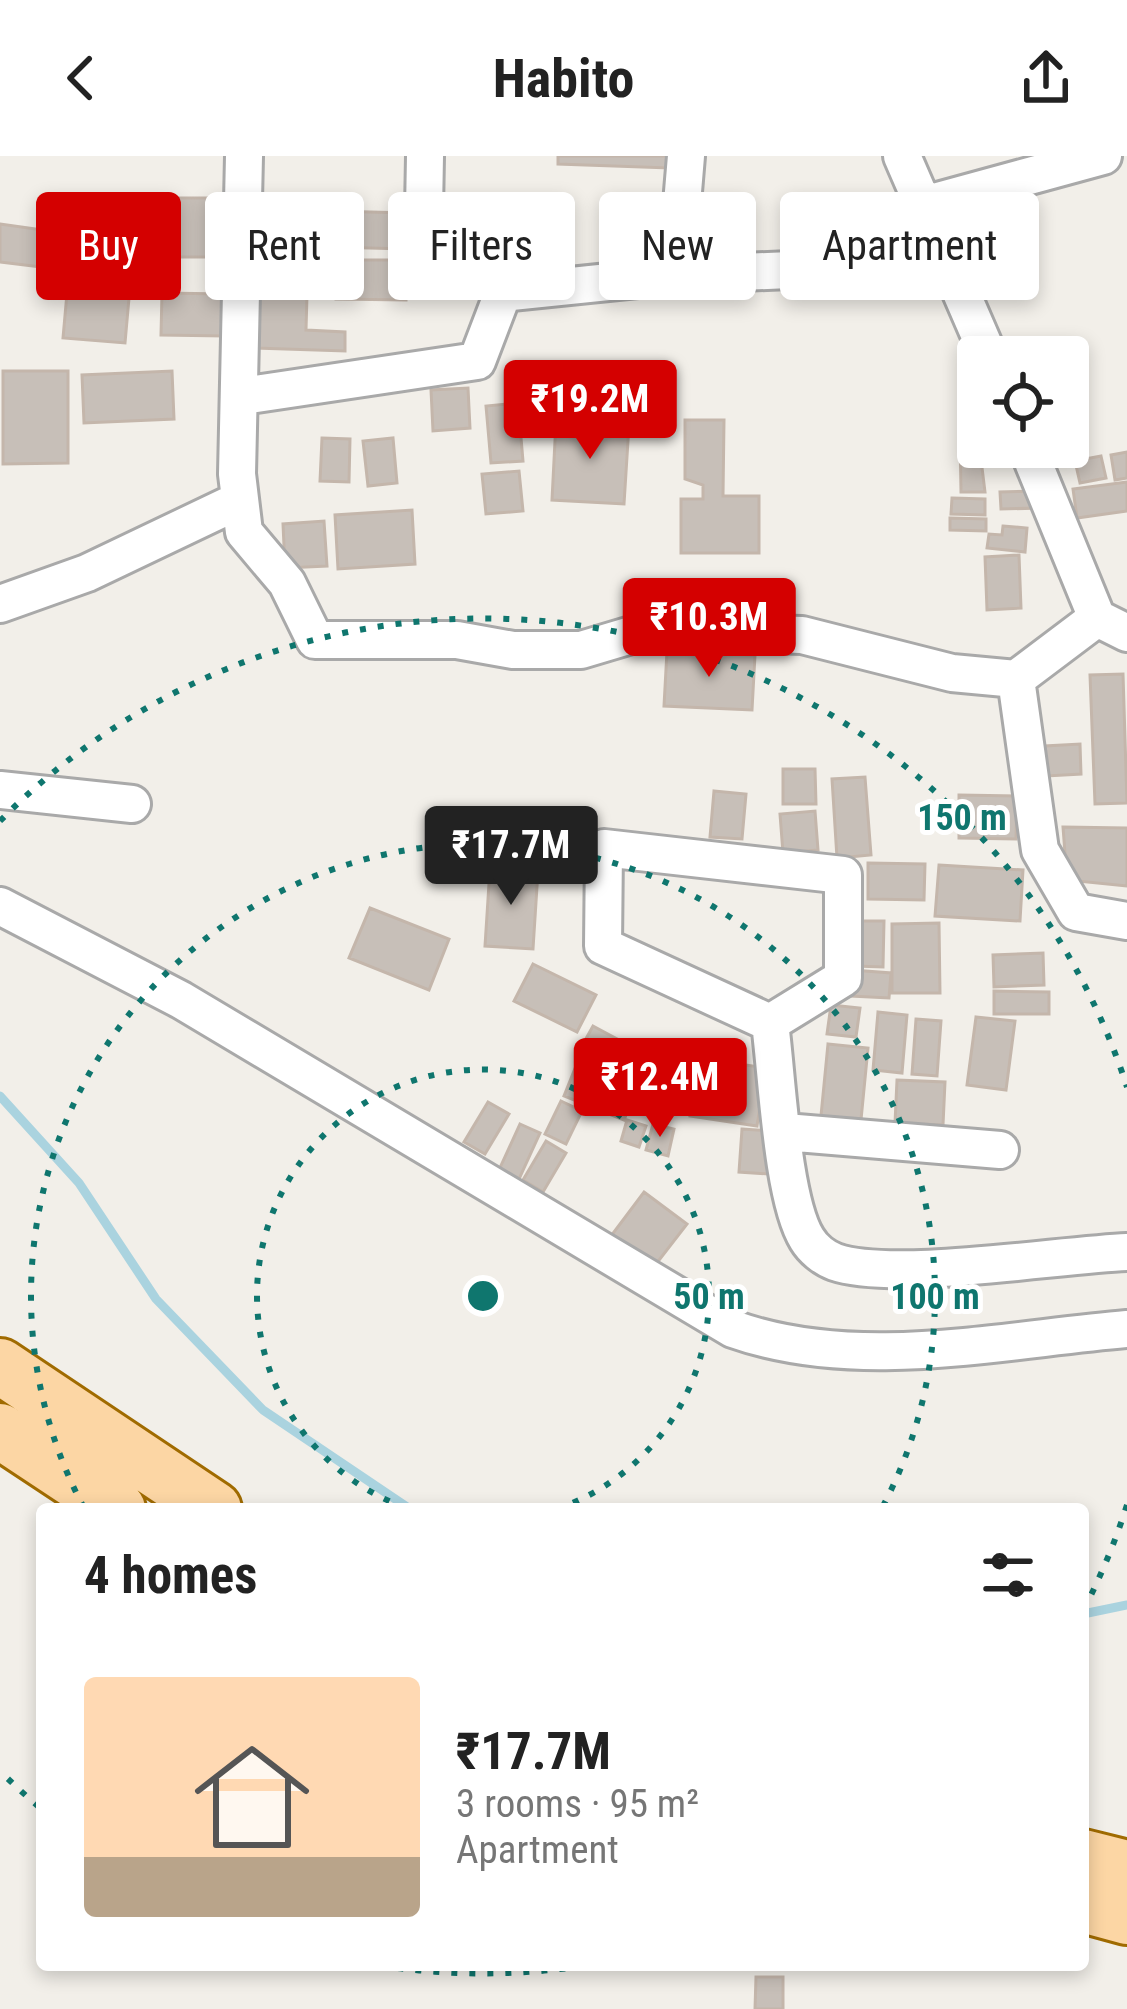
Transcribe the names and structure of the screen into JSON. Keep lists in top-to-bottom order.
{
  "page": {
    "header": "Habito",
    "chip": [
      "Buy",
      "Rent",
      "Filters",
      "New",
      "Apartment"
    ],
    "price": [
      "₹19.2M",
      "₹10.3M",
      "₹17.7M",
      "₹12.4M"
    ],
    "heading": "4 homes",
    "list": [
      {
        "name": "₹17.7M",
        "note": "3 rooms · 95 m² · Apartment"
      }
    ]
  },
  "rings": ["150 m", "50 m", "100 m"]
}
